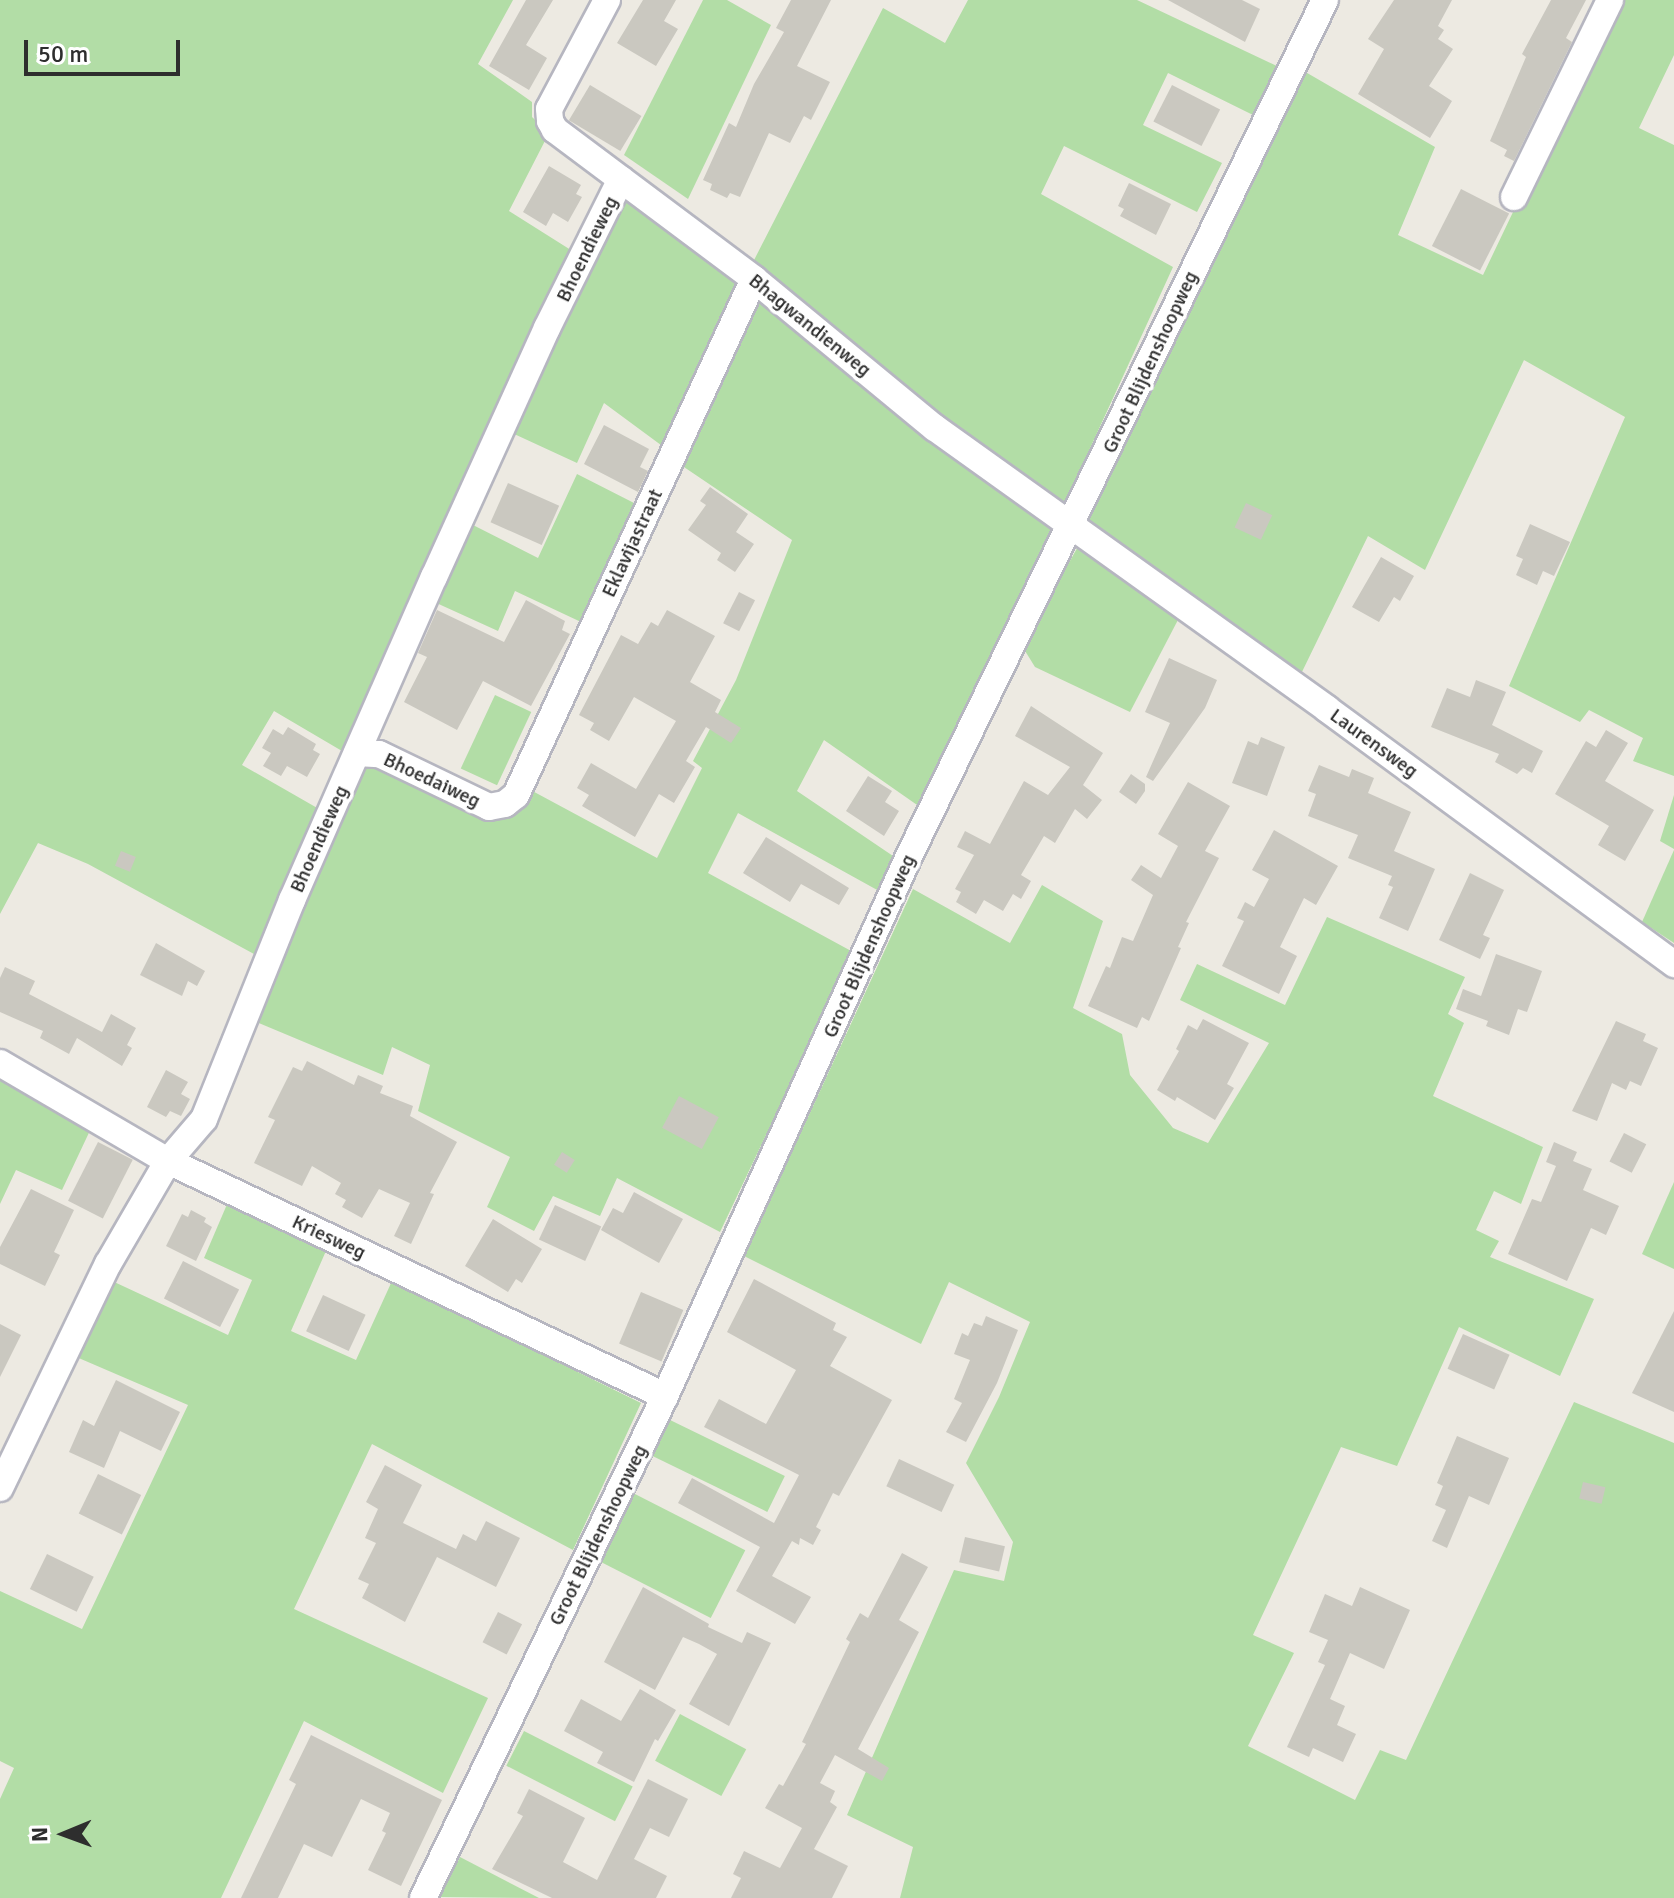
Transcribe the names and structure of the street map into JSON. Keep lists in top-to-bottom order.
{
  "streets": {
    "street": [
      "Bhoendieweg",
      "Bhagwandienweg",
      "Groot Blijdenshoopweg",
      "Eklavijastraat",
      "Laurensweg",
      "Bhoedaiweg",
      "Kriesweg"
    ]
  },
  "crossings": [
    ["Bhoendieweg", "Bhagwandienweg"],
    ["Bhoendieweg", "Bhoedaiweg"],
    ["Bhoendieweg", "Kriesweg"],
    ["Bhagwandienweg", "Groot Blijdenshoopweg"],
    ["Bhagwandienweg", "Eklavijastraat"],
    ["Bhagwandienweg", "Laurensweg"],
    ["Groot Blijdenshoopweg", "Laurensweg"],
    ["Groot Blijdenshoopweg", "Kriesweg"],
    ["Eklavijastraat", "Bhoedaiweg"]
  ],
  "scale_bar": "50 m",
  "north": "left"
}
